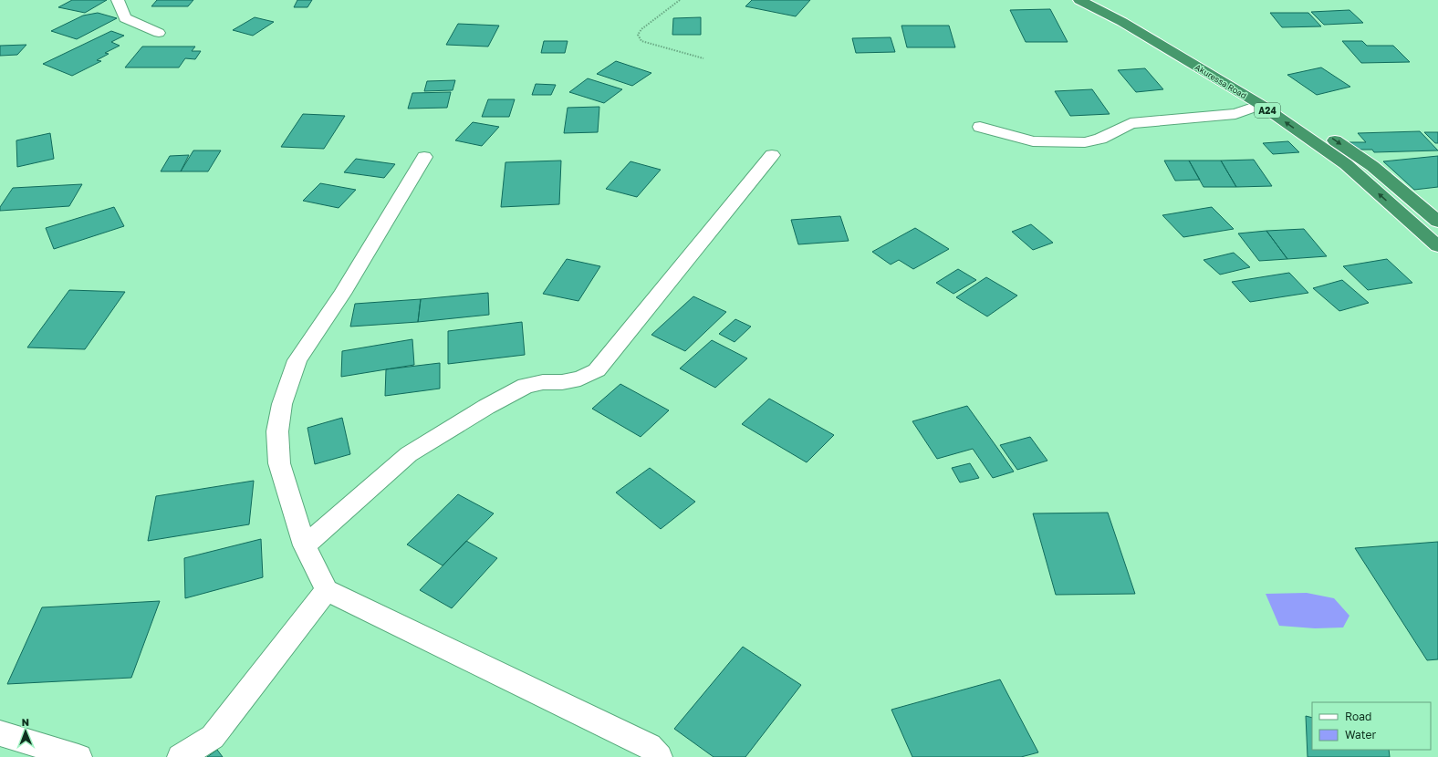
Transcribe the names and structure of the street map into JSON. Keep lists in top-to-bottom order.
{
  "streets": {
    "highway": ["Akuressa Road", "A24"]
  },
  "legend": ["Road", "Water"],
  "north": "top"
}
